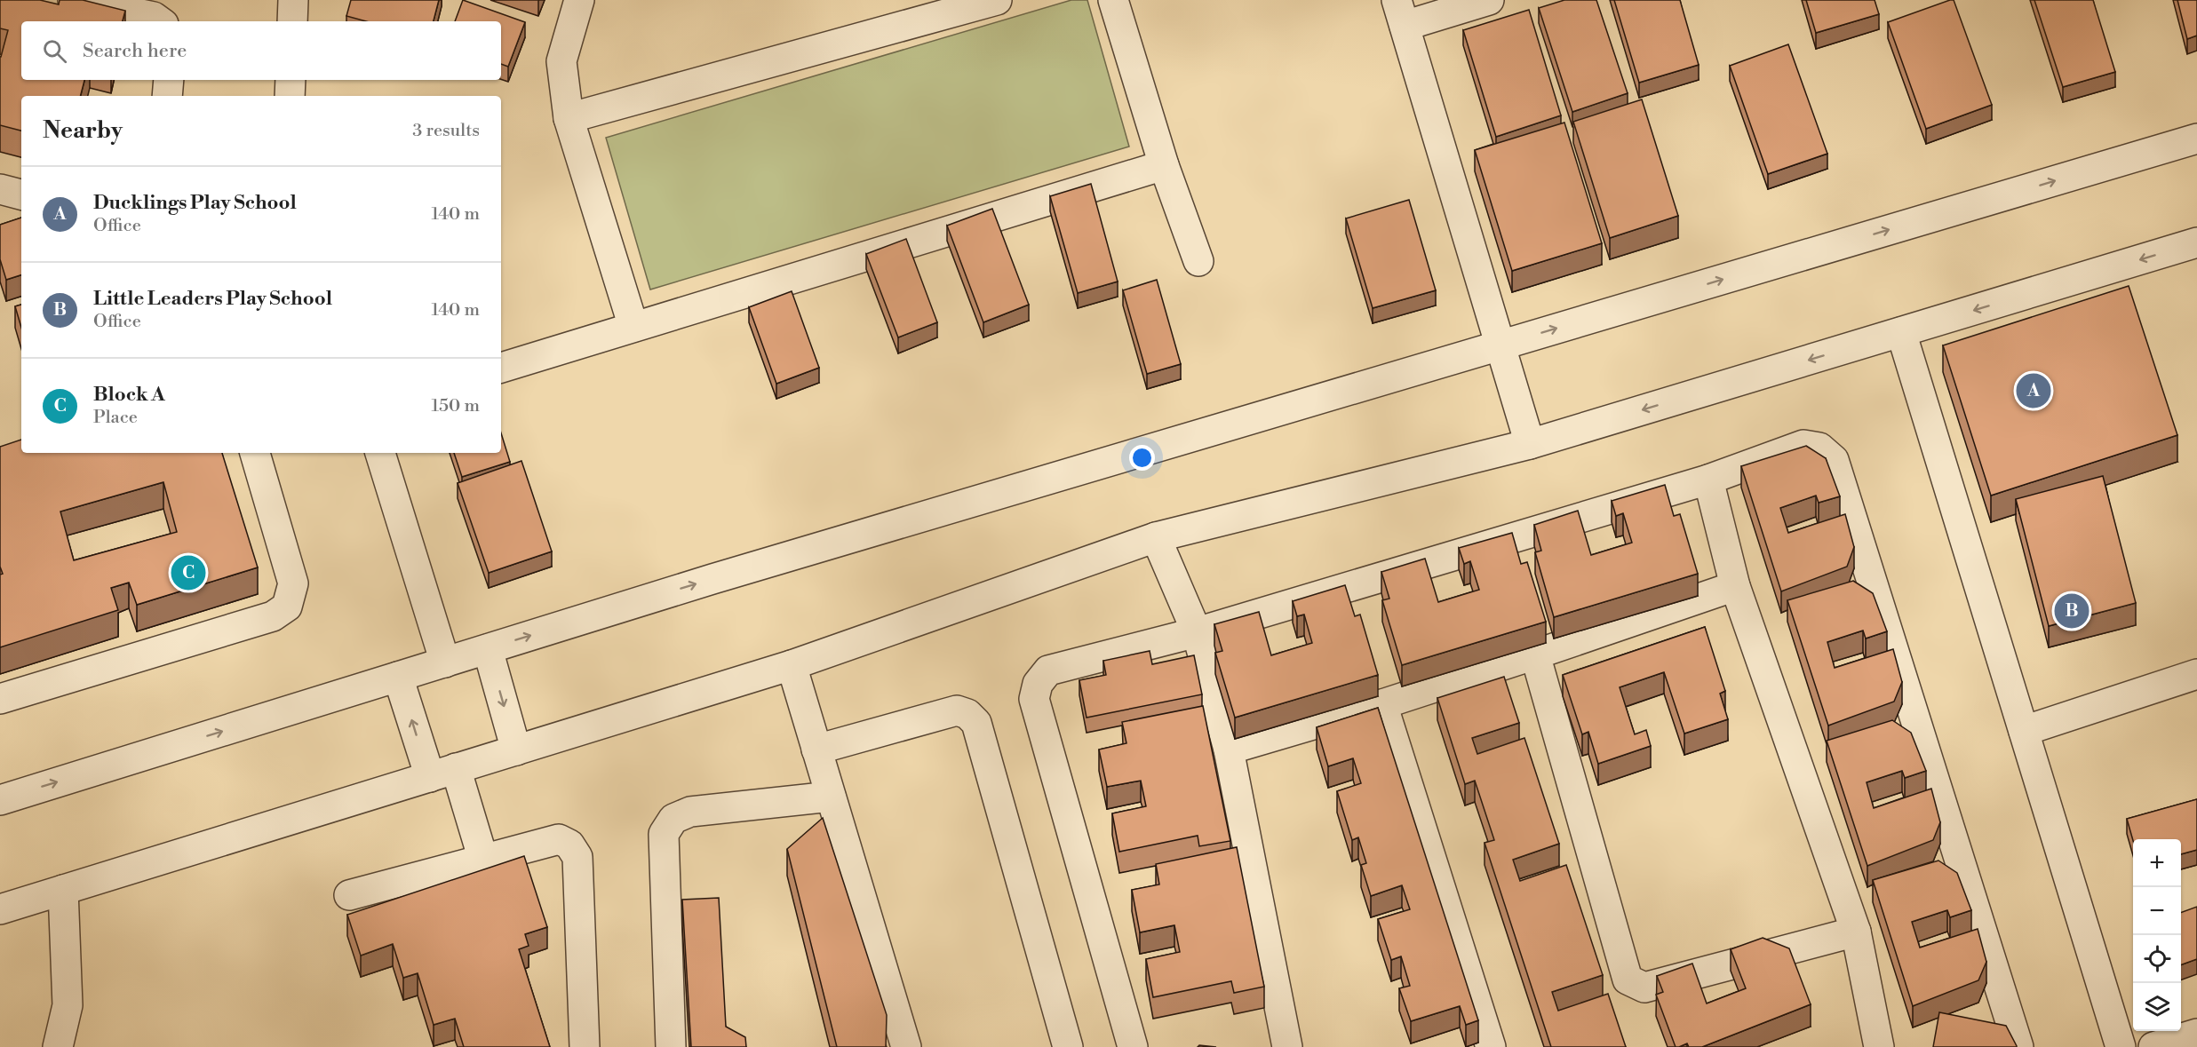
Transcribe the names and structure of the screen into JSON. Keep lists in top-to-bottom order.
{
  "page": {
    "search": "Search here",
    "heading": ["Nearby", "3 results"],
    "list": [
      {
        "mark": "A",
        "name": "Ducklings Play School",
        "note": "Office",
        "value": "140 m"
      },
      {
        "mark": "B",
        "name": "Little Leaders Play School",
        "note": "Office",
        "value": "140 m"
      },
      {
        "mark": "C",
        "name": "Block A",
        "note": "Place",
        "value": "150 m"
      }
    ],
    "pins": ["A", "C", "B"],
    "map_buttons": ["+", "−"]
  }
}
